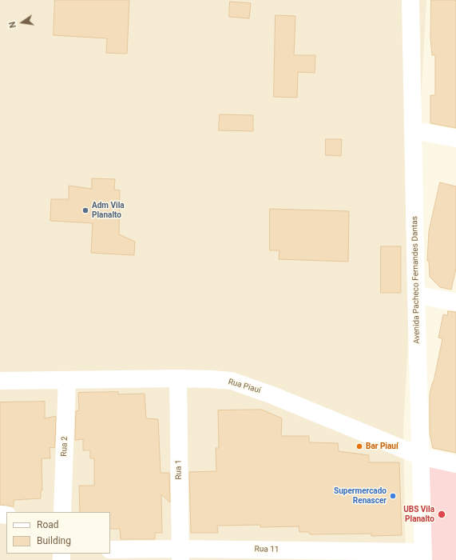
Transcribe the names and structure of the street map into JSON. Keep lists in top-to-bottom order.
{
  "streets": {
    "street": [
      "Avenida Pacheco Fernandes Dantas",
      "Rua Piauí",
      "Rua 2",
      "Rua 1",
      "Rua 11"
    ]
  },
  "crossings": [
    ["Avenida Pacheco Fernandes Dantas", "Rua Piauí"],
    ["Avenida Pacheco Fernandes Dantas", "Rua 11"],
    ["Rua Piauí", "Rua 2"],
    ["Rua Piauí", "Rua 1"],
    ["Rua 1", "Rua 11"]
  ],
  "places": [
    "Adm Vila Planalto",
    "Bar Piauí",
    "Supermercado Renascer",
    "UBS Vila Planalto"
  ],
  "legend": ["Road", "Building"],
  "north": "left"
}
